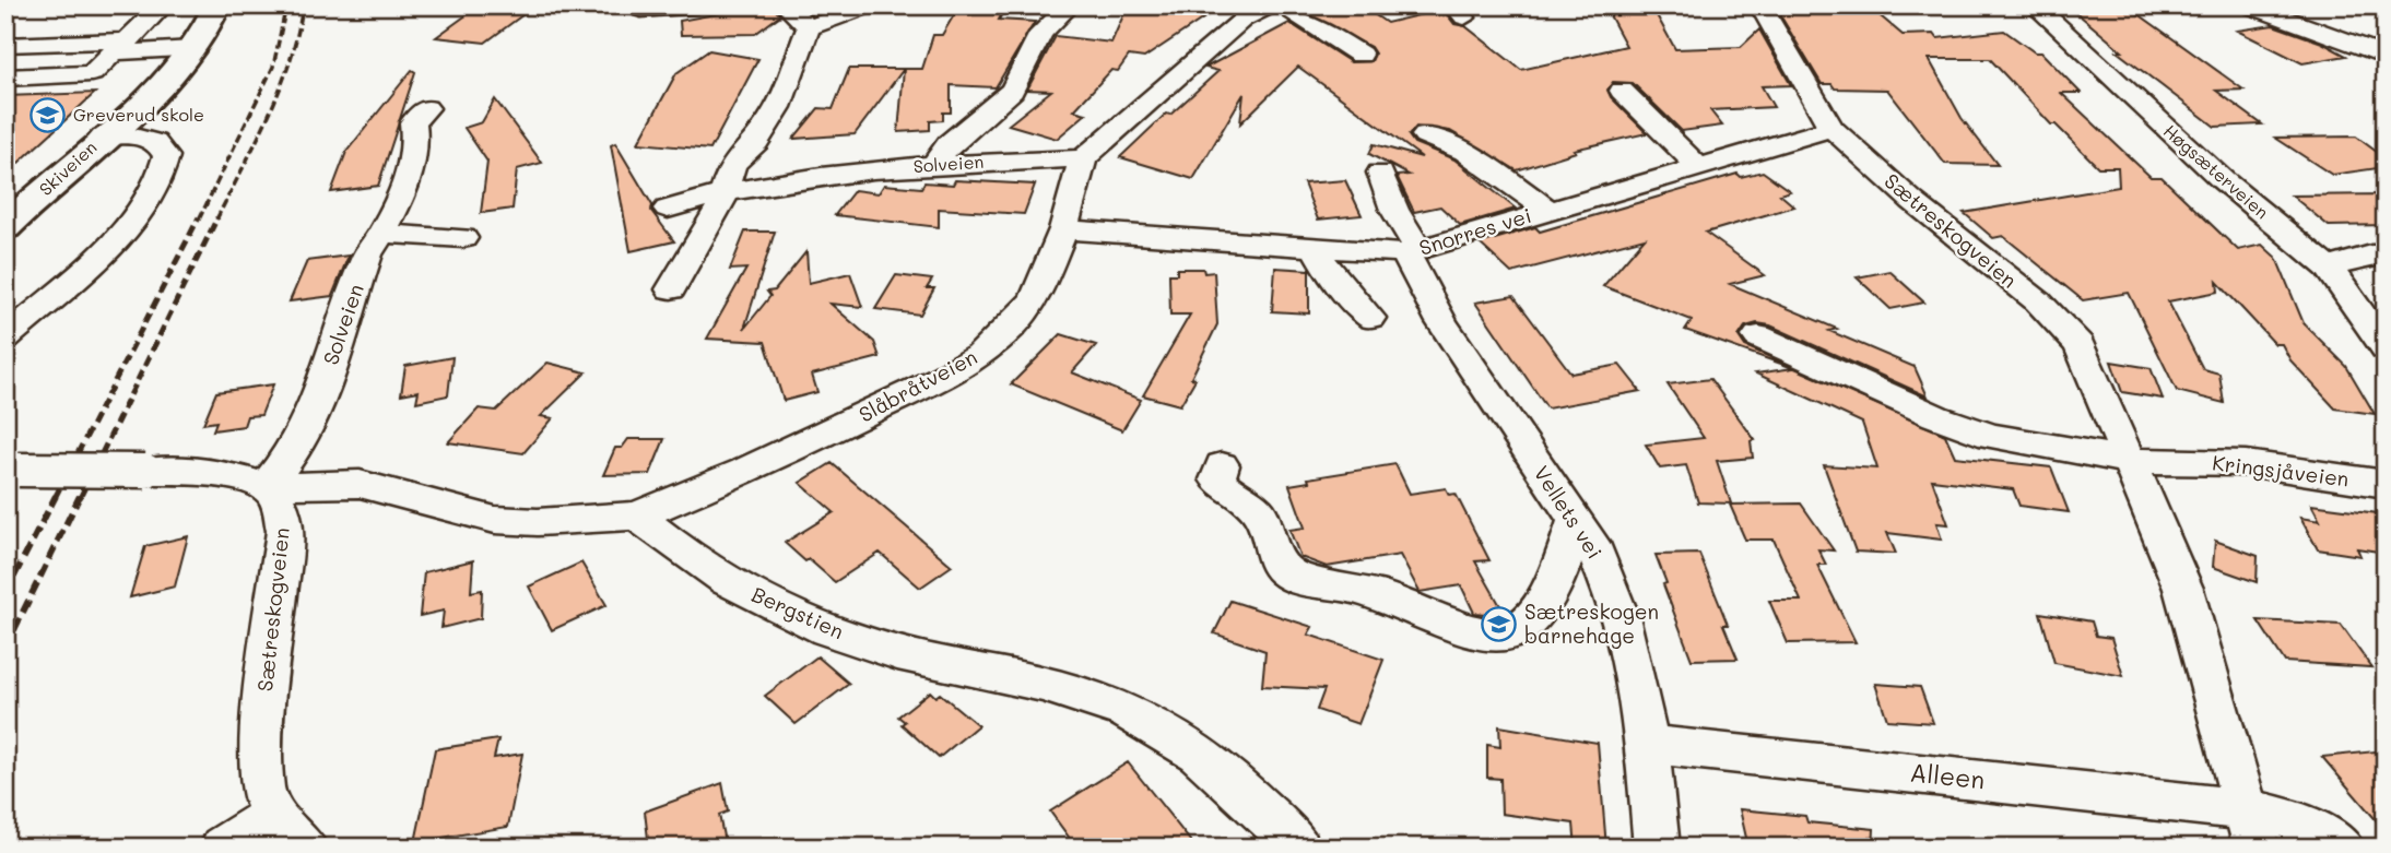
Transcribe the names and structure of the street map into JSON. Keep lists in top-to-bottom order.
{
  "streets": {
    "main road": ["Skiveien"],
    "street": [
      "Solveien",
      "Høgsæterveien",
      "Sætreskogveien",
      "Snorres vei",
      "Slåbråtveien",
      "Kringsjåveien",
      "Vellets vei",
      "Bergstien",
      "Alleen"
    ]
  },
  "crossings": [
    ["Solveien", "Sætreskogveien"],
    ["Solveien", "Slåbråtveien"],
    ["Sætreskogveien", "Snorres vei"],
    ["Sætreskogveien", "Kringsjåveien"],
    ["Sætreskogveien", "Alleen"],
    ["Snorres vei", "Slåbråtveien"],
    ["Snorres vei", "Vellets vei"],
    ["Slåbråtveien", "Bergstien"],
    ["Vellets vei", "Alleen"]
  ],
  "places": {
    "school or university": ["Greverud skole", "Sætreskogen barnehage"]
  }
}
